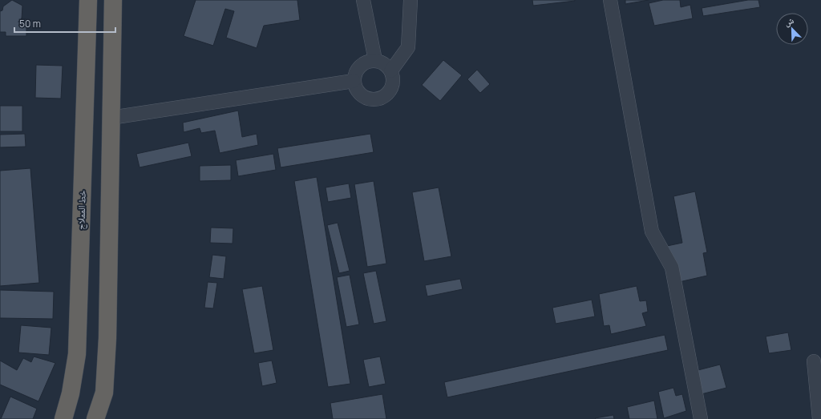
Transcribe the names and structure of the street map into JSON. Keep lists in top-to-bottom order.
{
  "streets": {
    "highway": ["خط المملاح"]
  },
  "scale_bar": "50 m",
  "north": "top left"
}
